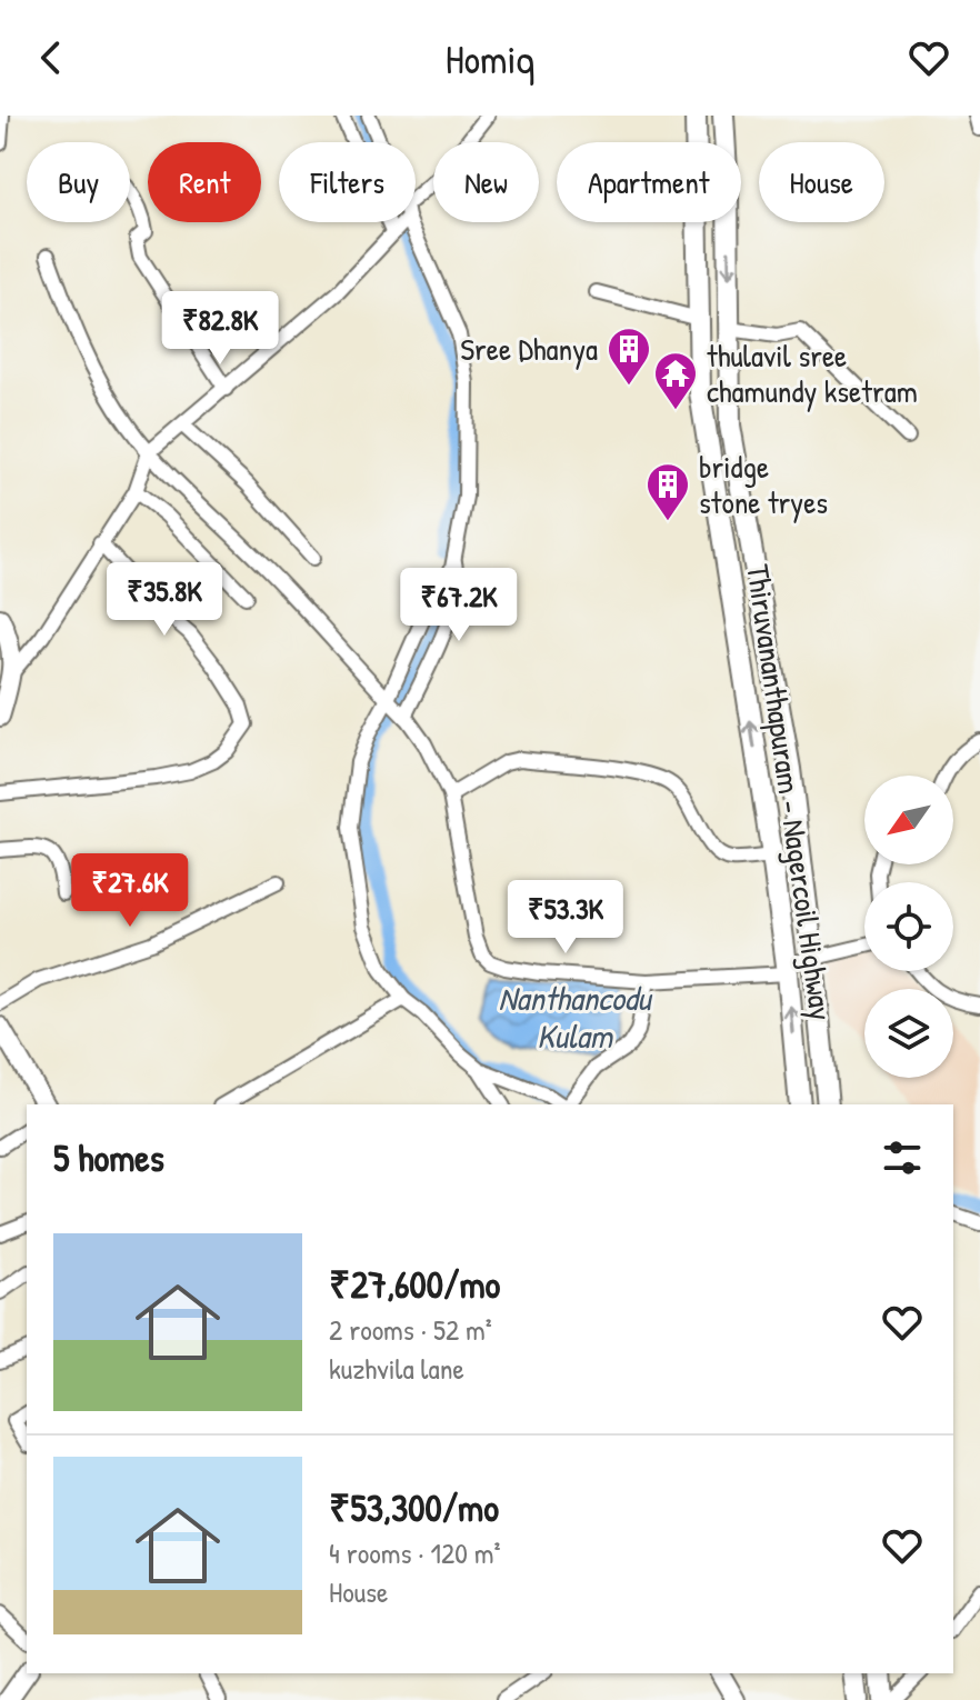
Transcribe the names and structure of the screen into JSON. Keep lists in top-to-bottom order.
{
  "streets": {
    "main road": ["Thiruvananthapuram - Nagercoil Highway"]
  },
  "water": ["Nanthancodu Kulam"],
  "places": {
    "building": ["Sree Dhanya", "bridge stone tryes"],
    "temple": ["thulavil sree chamundy ksetram"]
  },
  "north": "bottom left",
  "page": {
    "header": "Homiq",
    "chip": [
      "Buy",
      "Rent",
      "Filters",
      "New",
      "Apartment",
      "House"
    ],
    "price": [
      "₹82.8K",
      "₹35.8K",
      "₹67.2K",
      "₹27.6K",
      "₹53.3K"
    ],
    "heading": "5 homes",
    "list": [
      {
        "name": "₹27,600/mo",
        "note": "2 rooms · 52 m² · kuzhvila lane"
      },
      {
        "name": "₹53,300/mo",
        "note": "4 rooms · 120 m² · House"
      }
    ]
  }
}
